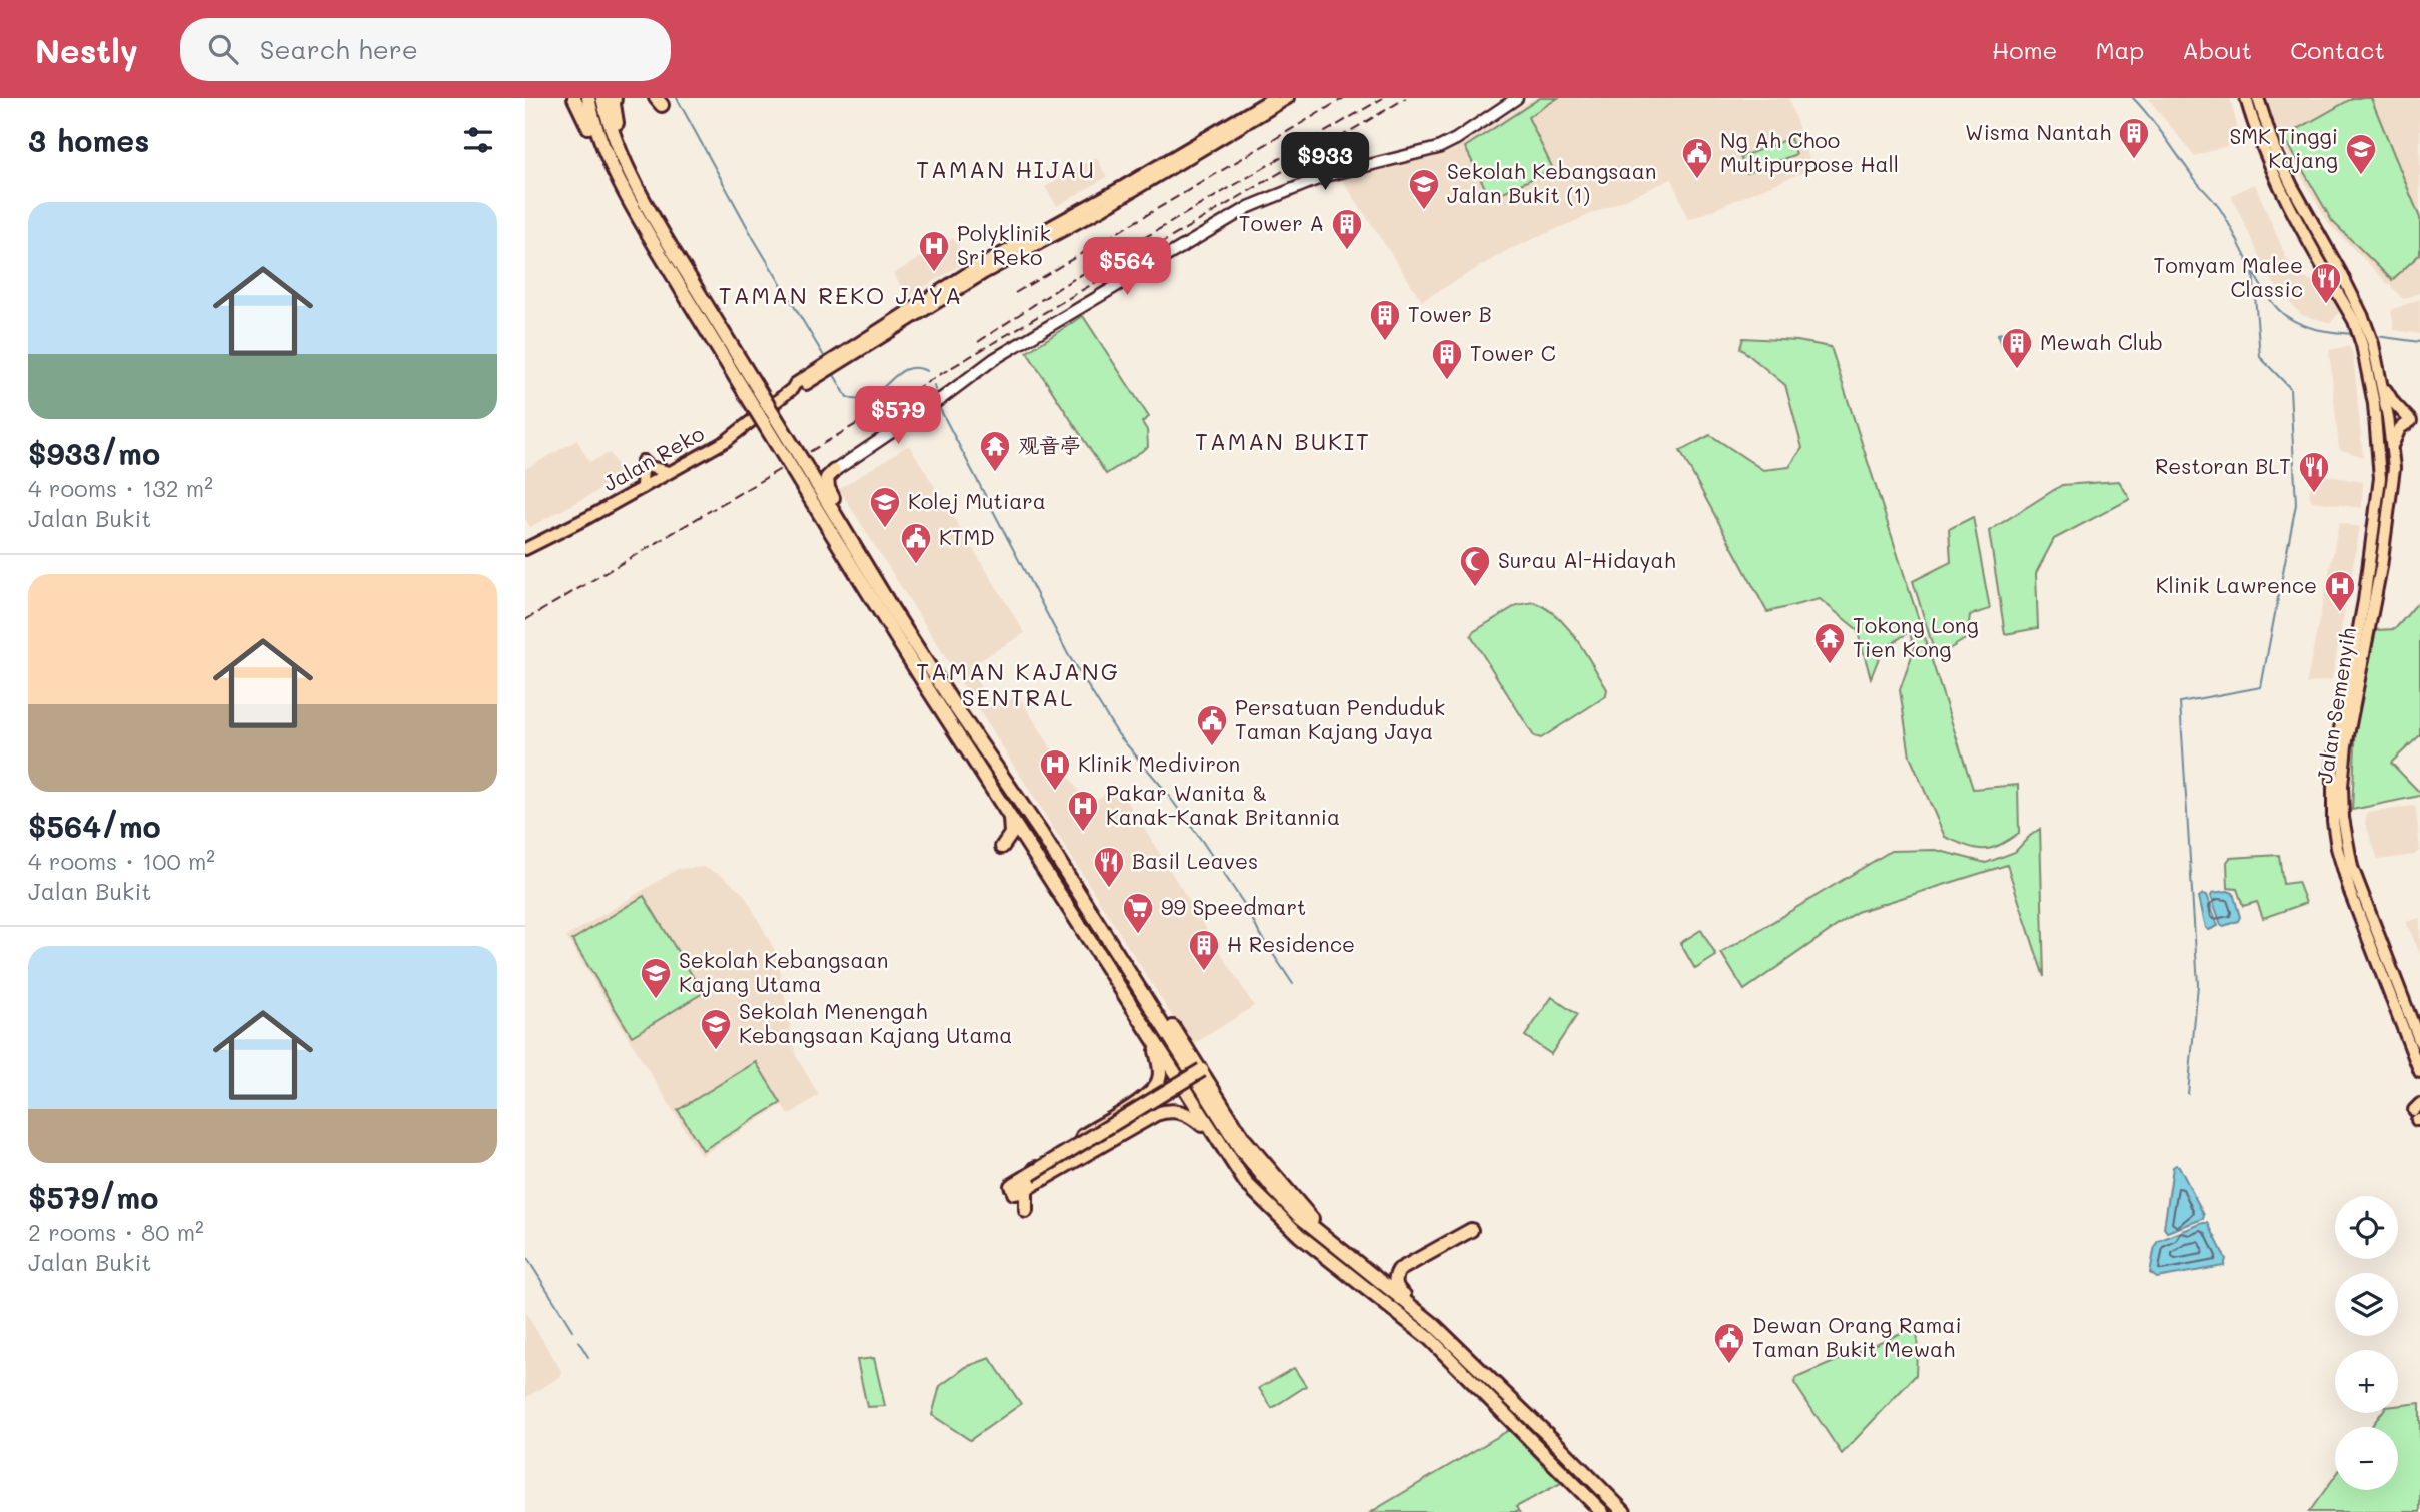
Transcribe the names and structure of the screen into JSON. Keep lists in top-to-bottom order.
{
  "streets": {
    "main road": ["Jalan Reko", "Jalan Semenyih"]
  },
  "districts": [
    "TAMAN HIJAU",
    "TAMAN REKO JAYA",
    "TAMAN BUKIT",
    "TAMAN KAJANG SENTRAL"
  ],
  "places": {
    "building": [
      "Wisma Nantah",
      "Tower A",
      "Tower B",
      "Mewah Club",
      "Tower C",
      "H Residence"
    ],
    "school or university": [
      "SMK Tinggi Kajang",
      "Sekolah Kebangsaan Jalan Bukit (1)",
      "Kolej Mutiara",
      "Sekolah Kebangsaan Kajang Utama",
      "Sekolah Menengah Kebangsaan Kajang Utama"
    ],
    "public building": [
      "Ng Ah Choo Multipurpose Hall",
      "KTMD",
      "Persatuan Penduduk Taman Kajang Jaya",
      "Dewan Orang Ramai Taman Bukit Mewah"
    ],
    "hospital": [
      "Polyklinik Sri Reko",
      "Klinik Lawrence",
      "Klinik Mediviron",
      "Pakar Wanita & Kanak-Kanak Britannia"
    ],
    "restaurant": ["Tomyam Malee Classic", "Restoran BLT", "Basil Leaves"],
    "temple": ["观音亭", "Tokong Long Tien Kong"],
    "mosque": ["Surau Al-Hidayah"],
    "supermarket": ["99 Speedmart"]
  },
  "page": {
    "header": "Nestly",
    "search": "Search here",
    "nav": [
      "Home",
      "Map",
      "About",
      "Contact"
    ],
    "heading": "3 homes",
    "price": ["$933", "$564", "$579"],
    "list": [
      {
        "name": "$933/mo",
        "note": "4 rooms · 132 m² · Jalan Bukit"
      },
      {
        "name": "$564/mo",
        "note": "4 rooms · 100 m² · Jalan Bukit"
      },
      {
        "name": "$579/mo",
        "note": "2 rooms · 80 m² · Jalan Bukit"
      }
    ],
    "map_buttons": ["+", "−"]
  }
}
